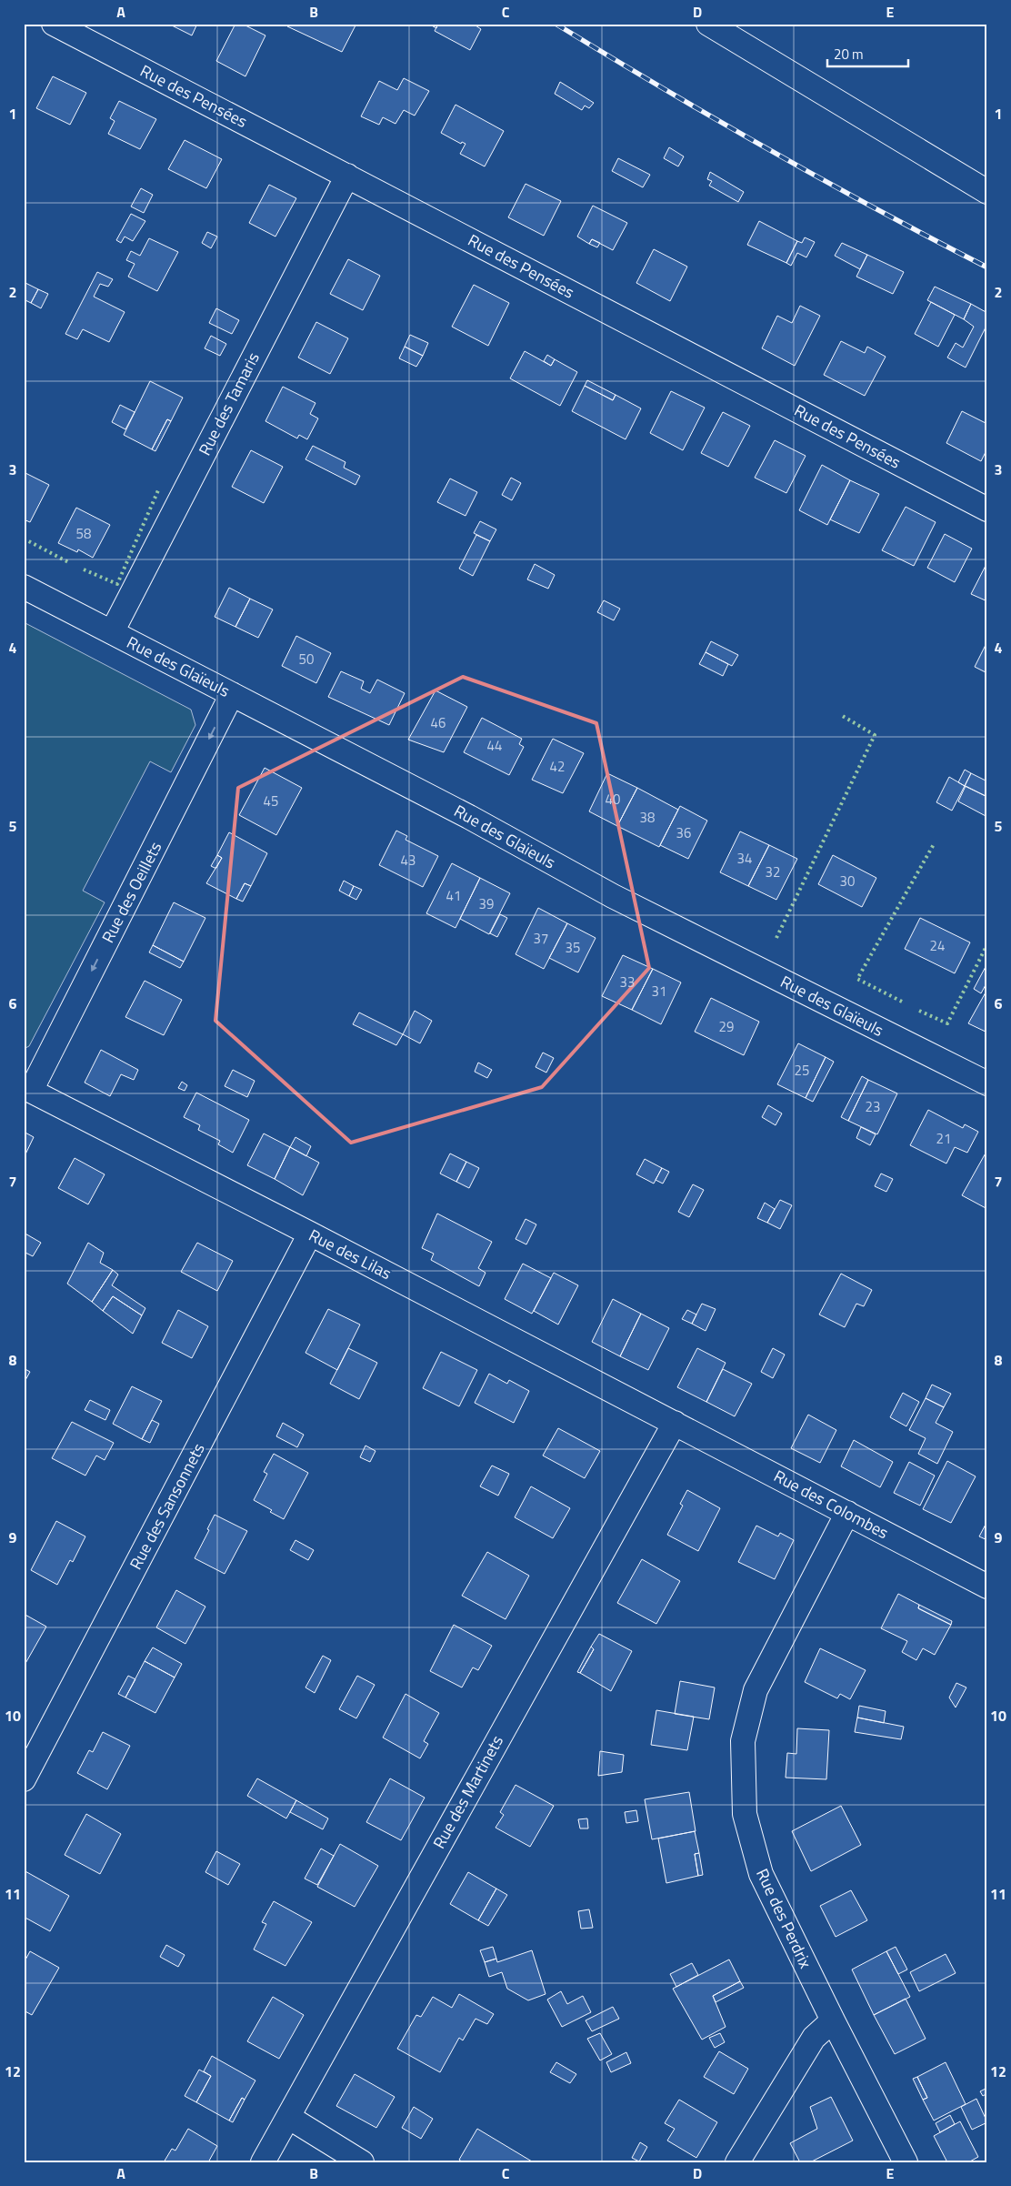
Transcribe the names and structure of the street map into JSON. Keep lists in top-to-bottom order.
{
  "streets": {
    "street": [
      "Rue des Pensées",
      "Rue des Tamaris",
      "Rue des Glaïeuls",
      "Rue des Oeillets",
      "Rue des Lilas",
      "Rue des Colombes",
      "Rue des Sansonnets",
      "Rue des Martinets",
      "Rue des Perdrix"
    ]
  },
  "crossings": [
    ["Rue des Pensées", "Rue des Tamaris"],
    ["Rue des Tamaris", "Rue des Glaïeuls"],
    ["Rue des Glaïeuls", "Rue des Oeillets"],
    ["Rue des Oeillets", "Rue des Lilas"],
    ["Rue des Lilas", "Rue des Colombes"],
    ["Rue des Lilas", "Rue des Sansonnets"],
    ["Rue des Lilas", "Rue des Martinets"],
    ["Rue des Colombes", "Rue des Martinets"],
    ["Rue des Colombes", "Rue des Perdrix"]
  ],
  "one_way": ["Rue des Oeillets"],
  "house_numbers": [
    "58",
    "50",
    "46",
    "44",
    "42",
    "40",
    "45",
    "38",
    "36",
    "34",
    "43",
    "32",
    "30",
    "41",
    "39",
    "37",
    "24",
    "35",
    "33",
    "31",
    "29",
    "25",
    "23",
    "21"
  ],
  "scale_bar": "20 m",
  "grid": {
    "columns": [
      "A",
      "B",
      "C",
      "D",
      "E"
    ],
    "rows": [
      "1",
      "2",
      "3",
      "4",
      "5",
      "6",
      "7",
      "8",
      "9",
      "10",
      "11",
      "12"
    ]
  }
}
